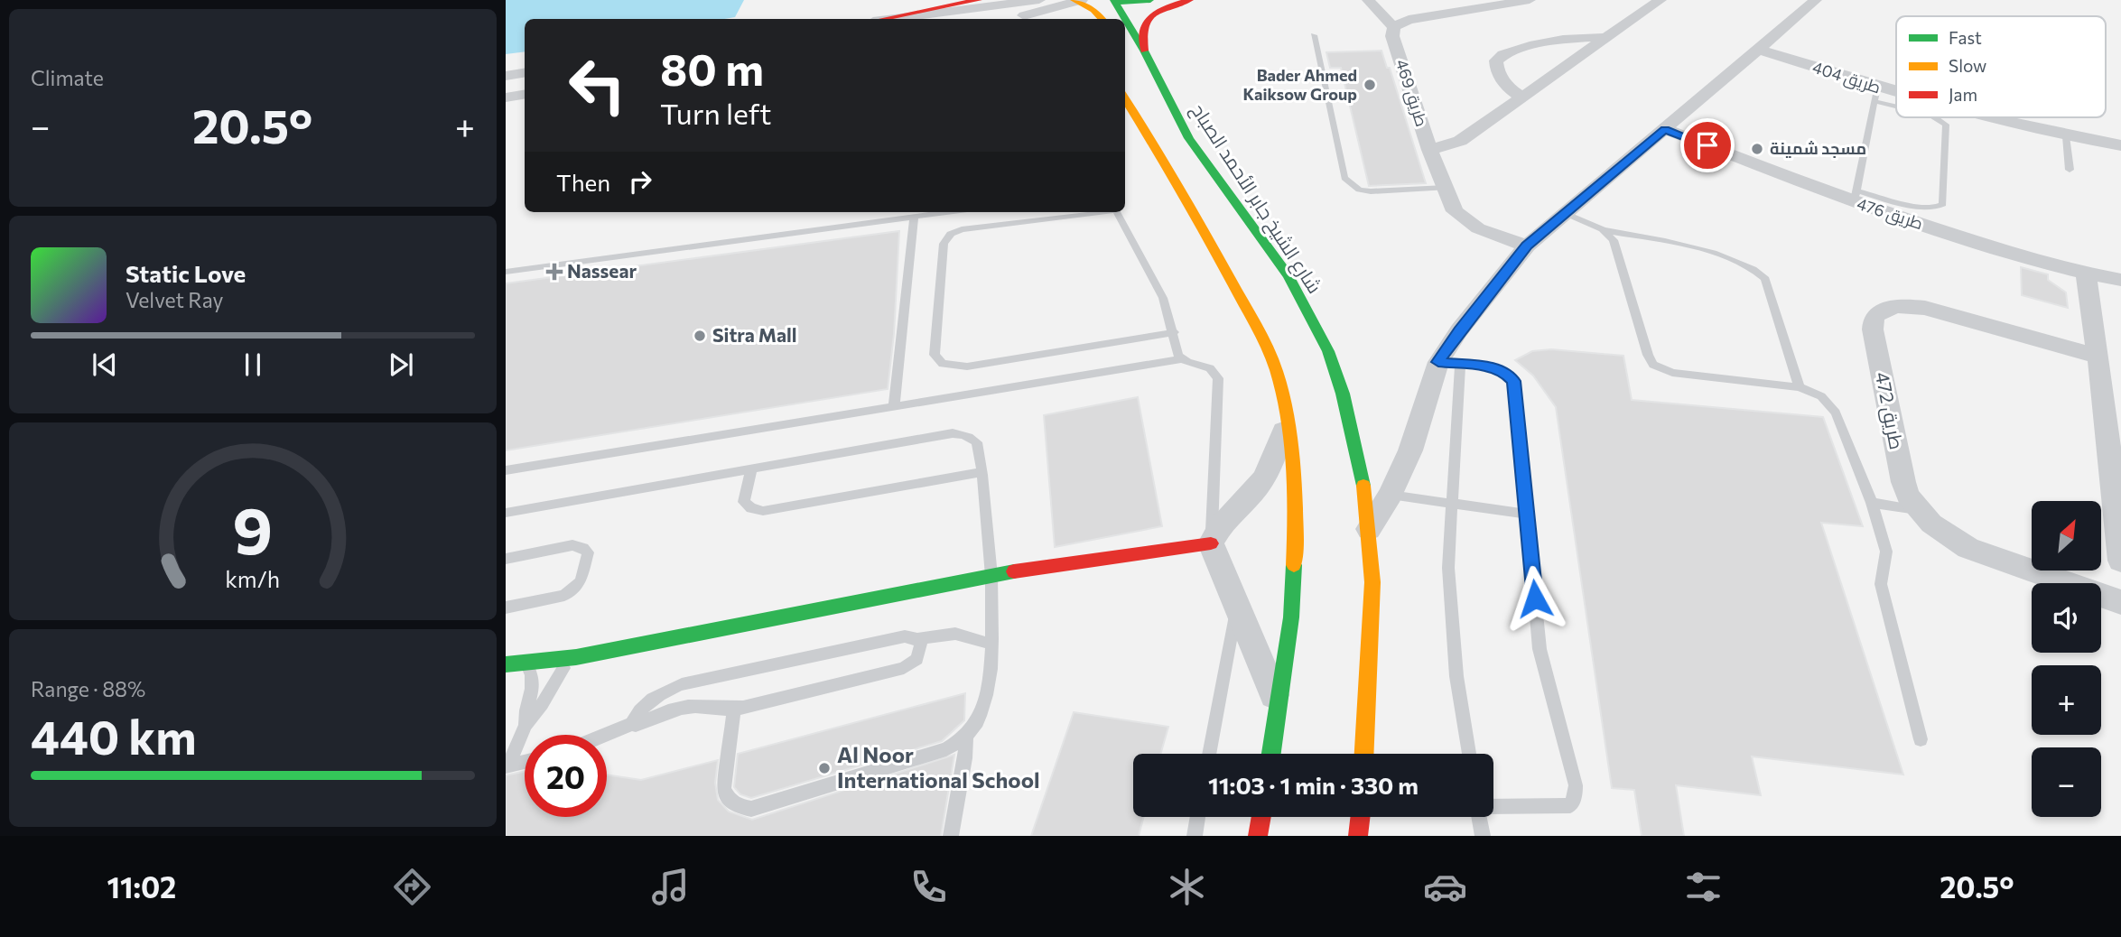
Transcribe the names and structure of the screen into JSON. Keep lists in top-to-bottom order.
{
  "streets": {
    "main road": ["شارع الشيخ جابر الأحمد الصباح"],
    "street": [
      "طريق 404",
      "طريق 469",
      "طريق 476",
      "طريق 472"
    ]
  },
  "places": {
    "other": [
      "Bader Ahmed Kaiksow Group",
      "مسجد شمينة",
      "Sitra Mall",
      "Al Noor International School"
    ],
    "health": ["Nassear"]
  },
  "legend": ["Fast", "Slow", "Jam"],
  "north": "top right",
  "page": {
    "tile": [
      "Climate",
      ["Range · 88%", "440 km"]
    ],
    "turn": ["80 m", "Turn left"],
    "heat": ["−", "20.5°", "+"],
    "then": "Then",
    "song": ["Static Love", "Velvet Ray"],
    "map_buttons": ["+", "−"],
    "limit": "20",
    "trip": "11:03 · 1 min · 330 m",
    "tabs": ["11:02", "20.5°"],
    "gauge": ["9", "km/h"]
  }
}
